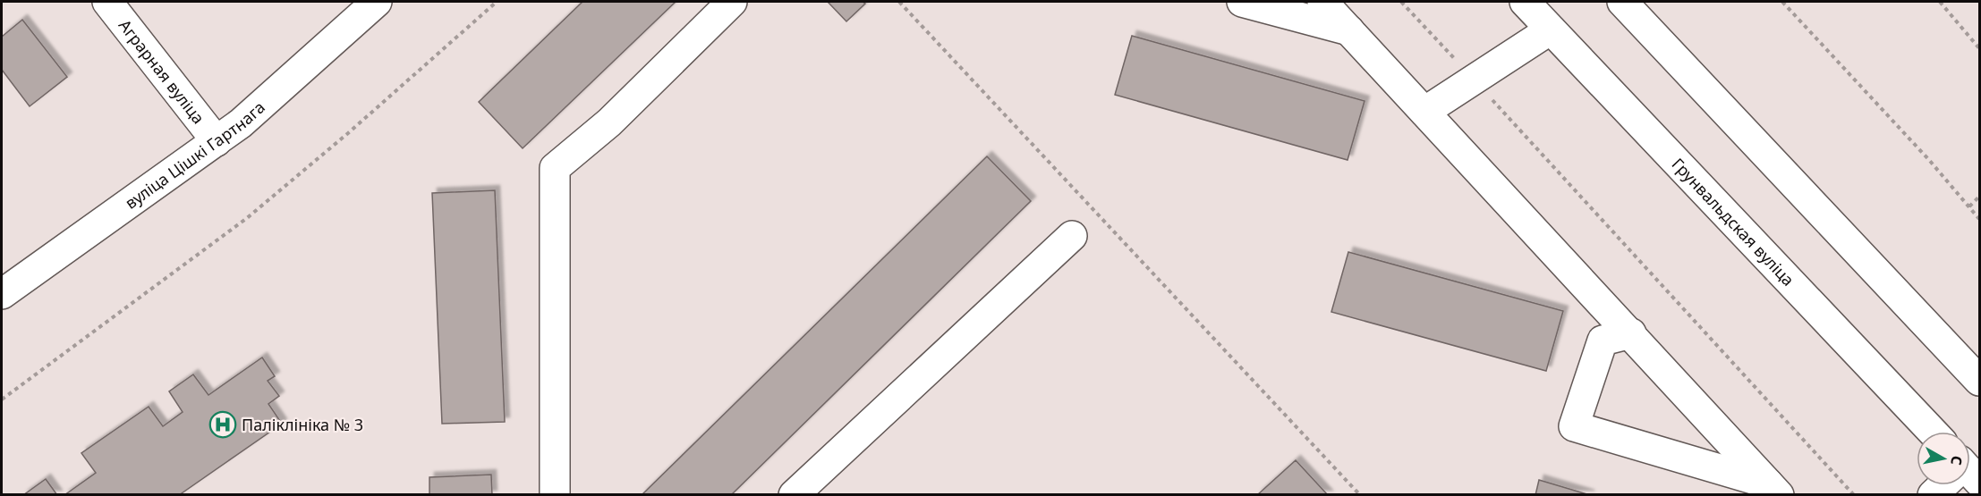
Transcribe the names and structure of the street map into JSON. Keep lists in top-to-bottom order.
{
  "streets": {
    "main road": ["Аграрная вуліца", "вуліца Цішкі Гартнага", "Грунвальдская вуліца"]
  },
  "crossings": [
    ["Аграрная вуліца", "вуліца Цішкі Гартнага"]
  ],
  "places": {
    "hospital": ["Паліклініка № 3"]
  },
  "north": "right"
}
